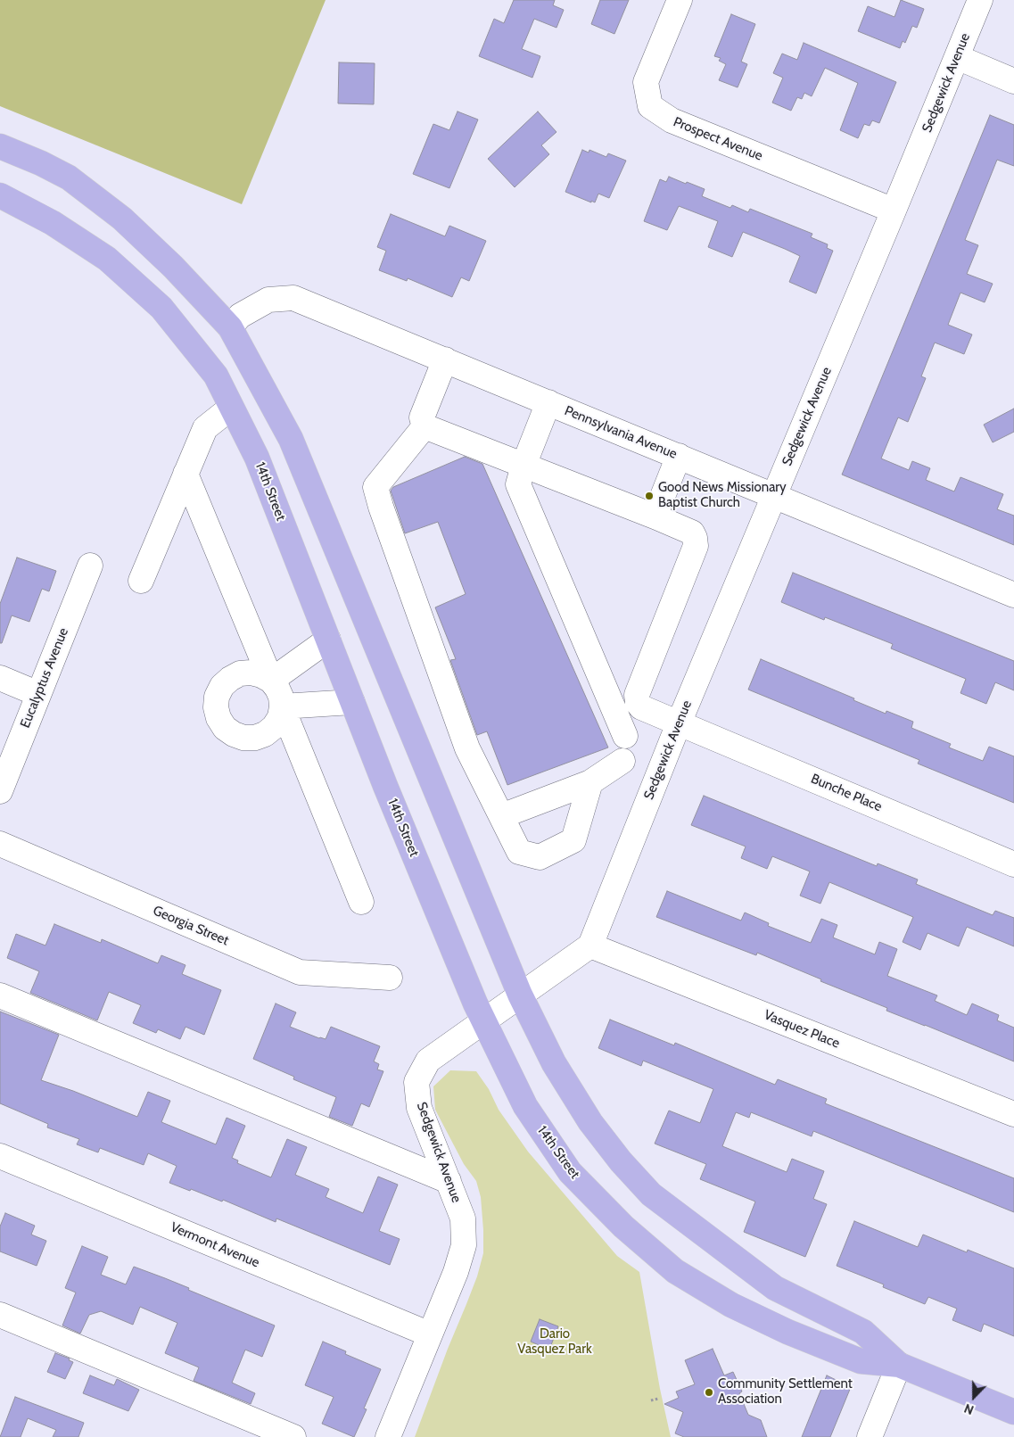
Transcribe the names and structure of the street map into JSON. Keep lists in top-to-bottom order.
{
  "streets": {
    "main road": ["14th Street"],
    "street": [
      "Sedgewick Avenue",
      "Prospect Avenue",
      "Pennsylvania Avenue",
      "Eucalyptus Avenue",
      "Bunche Place",
      "Georgia Street",
      "Vasquez Place",
      "Vermont Avenue"
    ]
  },
  "crossings": [
    ["Sedgewick Avenue", "Prospect Avenue"],
    ["Sedgewick Avenue", "Pennsylvania Avenue"],
    ["Sedgewick Avenue", "14th Street"],
    ["Sedgewick Avenue", "Bunche Place"],
    ["Sedgewick Avenue", "Vasquez Place"],
    ["Sedgewick Avenue", "Vermont Avenue"],
    ["Pennsylvania Avenue", "14th Street"]
  ],
  "parks": ["Dario Vasquez Park"],
  "places": ["Good News Missionary Baptist Church", "Community Settlement Association"],
  "north": "bottom"
}
